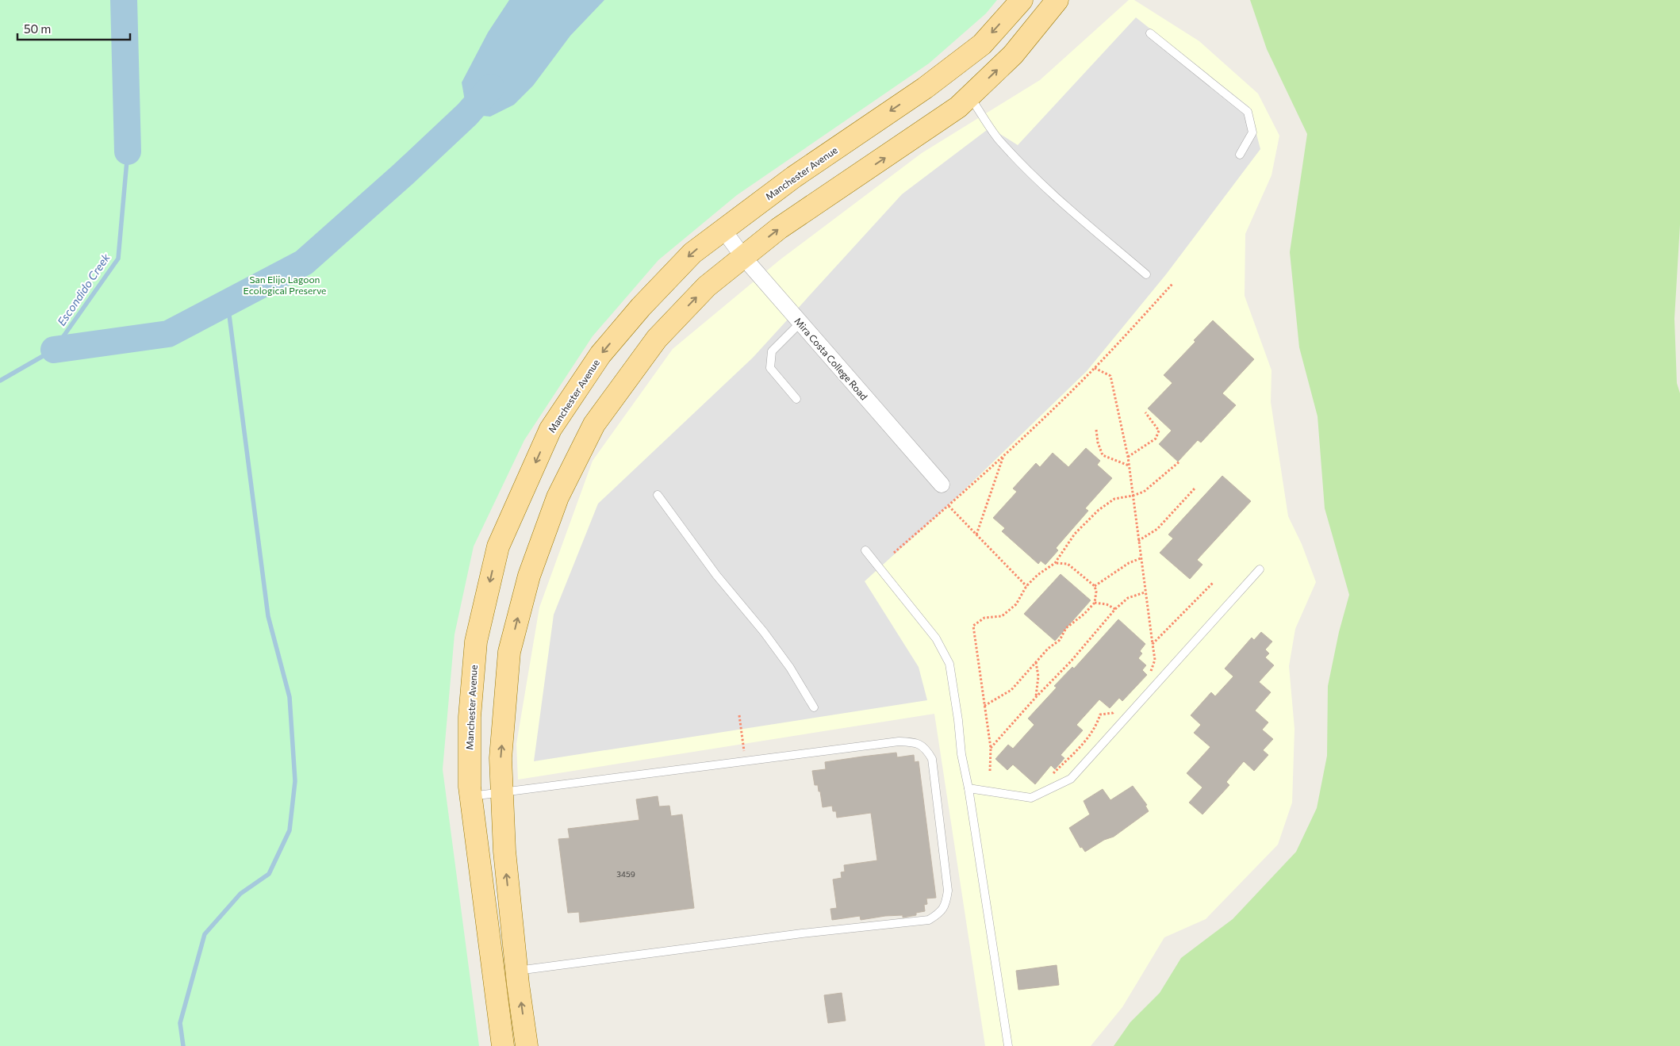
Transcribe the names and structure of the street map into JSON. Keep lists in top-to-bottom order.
{
  "streets": {
    "main road": ["Manchester Avenue"],
    "street": ["Mira Costa College Road"]
  },
  "crossings": [
    ["Manchester Avenue", "Mira Costa College Road"]
  ],
  "water": ["Escondido Creek"],
  "parks": ["San Elijo Lagoon Ecological Preserve"],
  "house_numbers": ["3459"],
  "scale_bar": "50 m"
}
